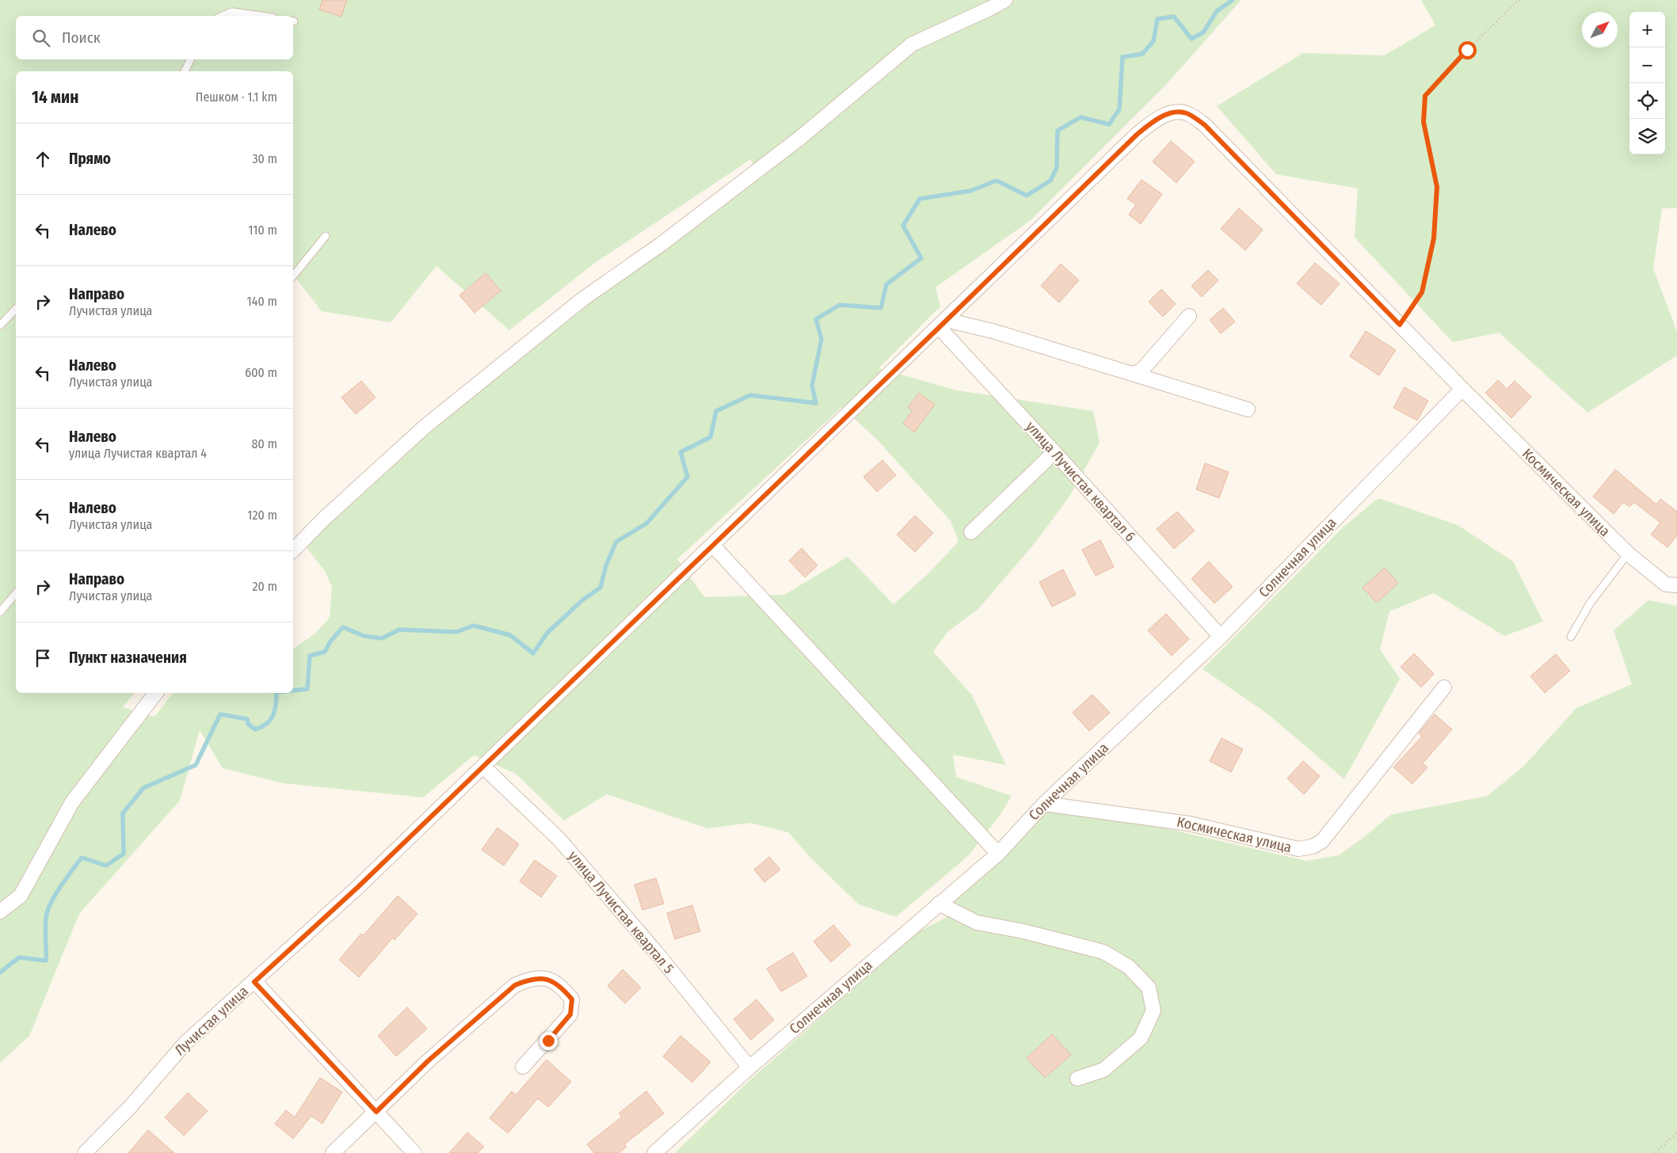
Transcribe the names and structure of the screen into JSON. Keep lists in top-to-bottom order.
{
  "streets": {
    "street": [
      "улица Лучистая квартал 6",
      "Космическая улица",
      "Солнечная улица",
      "улица Лучистая квартал 5",
      "Лучистая улица"
    ]
  },
  "crossings": [
    ["улица Лучистая квартал 6", "Солнечная улица"],
    ["улица Лучистая квартал 6", "Лучистая улица"],
    ["Космическая улица", "Солнечная улица"],
    ["Космическая улица", "Лучистая улица"],
    ["Солнечная улица", "улица Лучистая квартал 5"],
    ["Солнечная улица", "Лучистая улица"],
    ["улица Лучистая квартал 5", "Лучистая улица"]
  ],
  "north": "top right",
  "page": {
    "map_buttons": ["+", "−"],
    "search": "Поиск",
    "heading": ["14 мин", "Пешком · 1.1 km"],
    "list": [
      ["Прямо", "30 m"],
      ["Налево", "110 m"],
      ["Направо", "Лучистая улица", "140 m"],
      ["Налево", "Лучистая улица", "600 m"],
      ["Налево", "улица Лучистая квартал 4", "80 m"],
      ["Налево", "Лучистая улица", "120 m"],
      ["Направо", "Лучистая улица", "20 m"],
      "Пункт назначения"
    ]
  }
}
